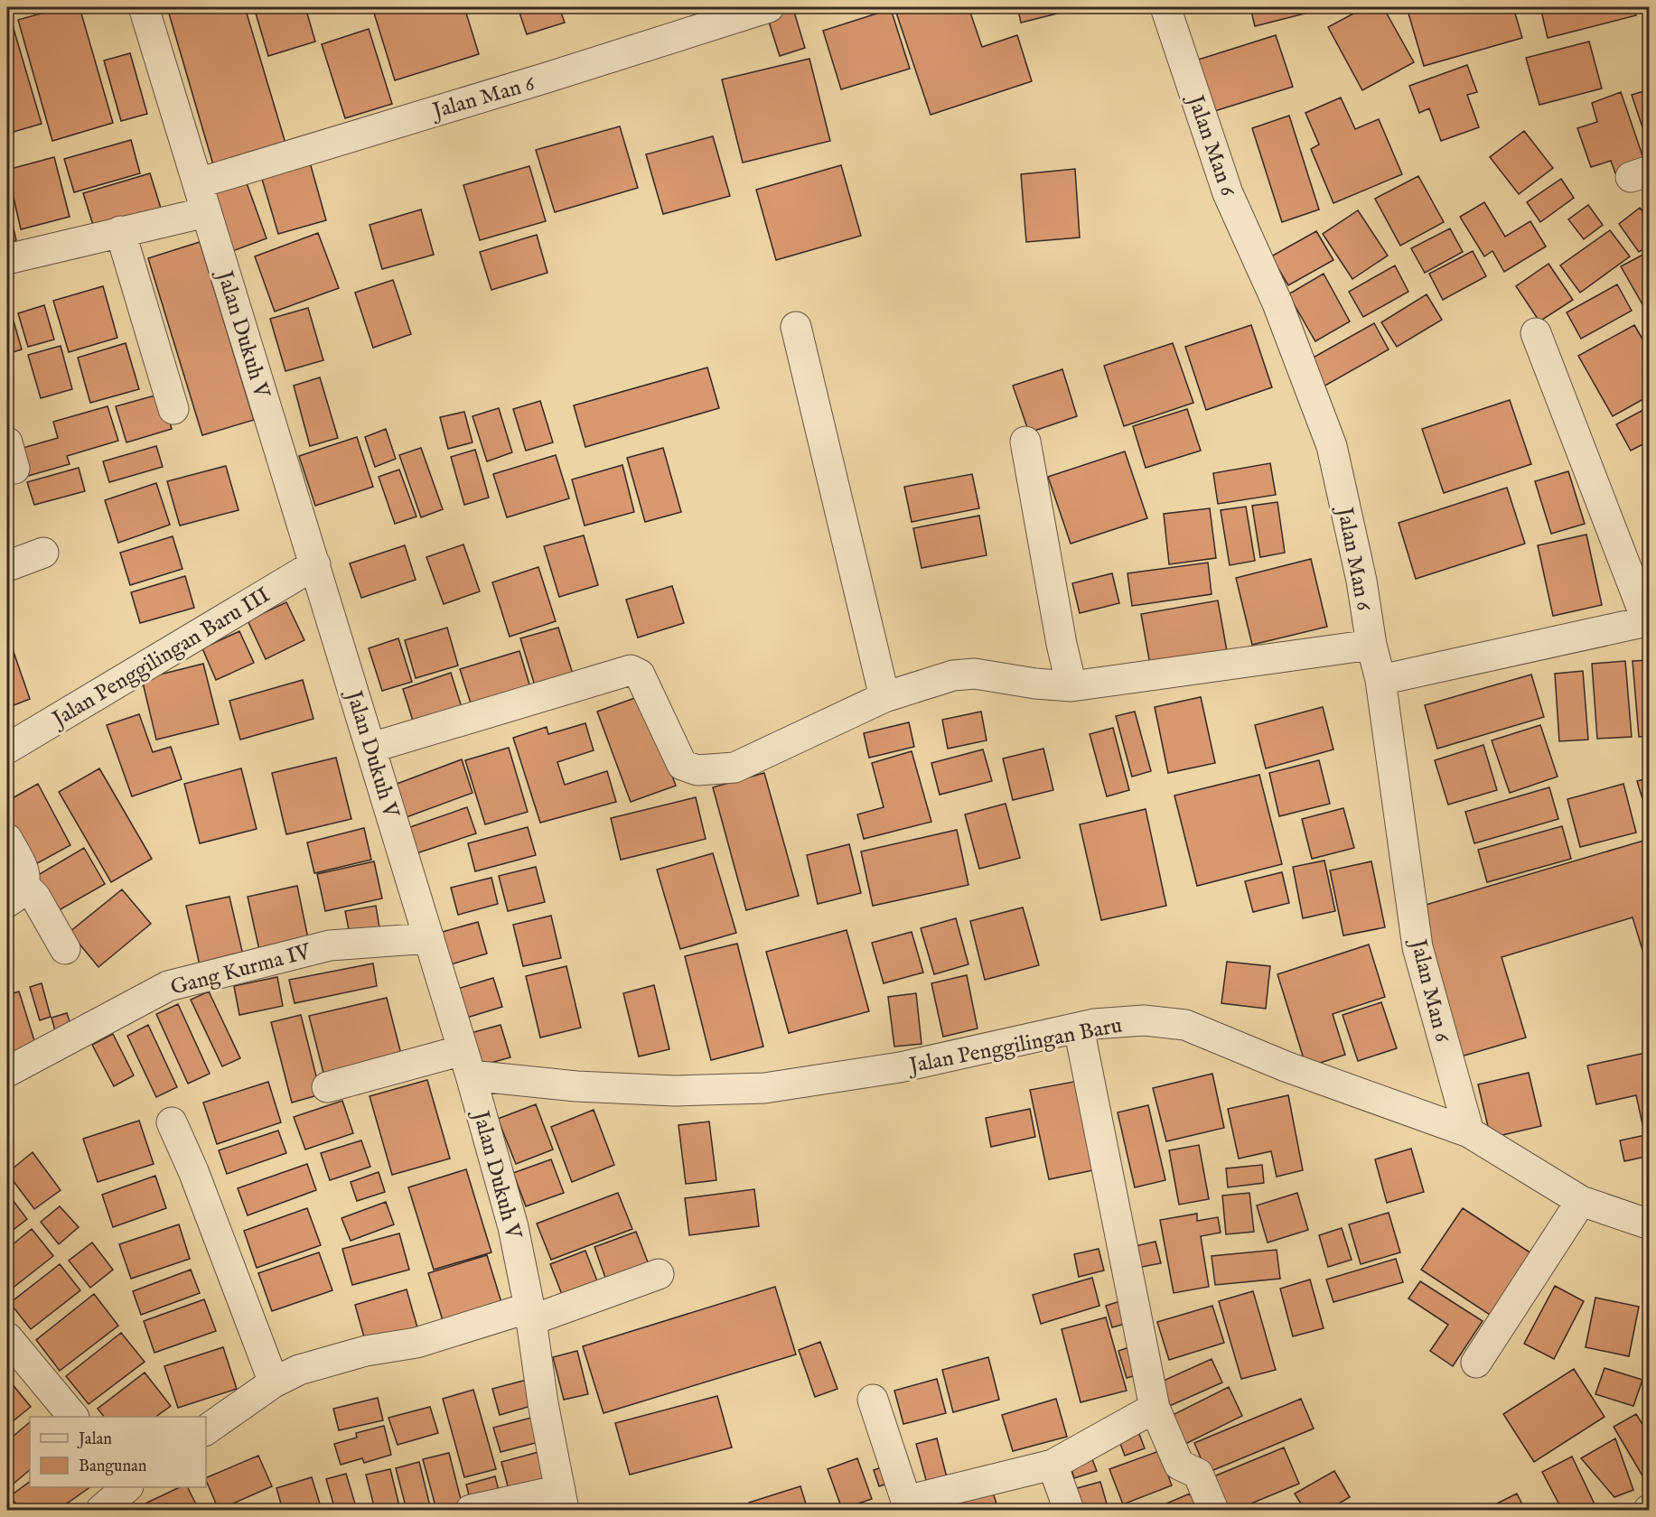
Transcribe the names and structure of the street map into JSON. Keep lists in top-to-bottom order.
{
  "streets": {
    "street": [
      "Jalan Man 6",
      "Jalan Dukuh V",
      "Jalan Penggilingan Baru III",
      "Gang Kurma IV",
      "Jalan Penggilingan Baru"
    ]
  },
  "crossings": [
    ["Jalan Man 6", "Jalan Dukuh V"],
    ["Jalan Man 6", "Jalan Penggilingan Baru"],
    ["Jalan Dukuh V", "Jalan Penggilingan Baru III"],
    ["Jalan Dukuh V", "Gang Kurma IV"],
    ["Jalan Dukuh V", "Jalan Penggilingan Baru"]
  ],
  "legend": ["Jalan", "Bangunan"]
}
